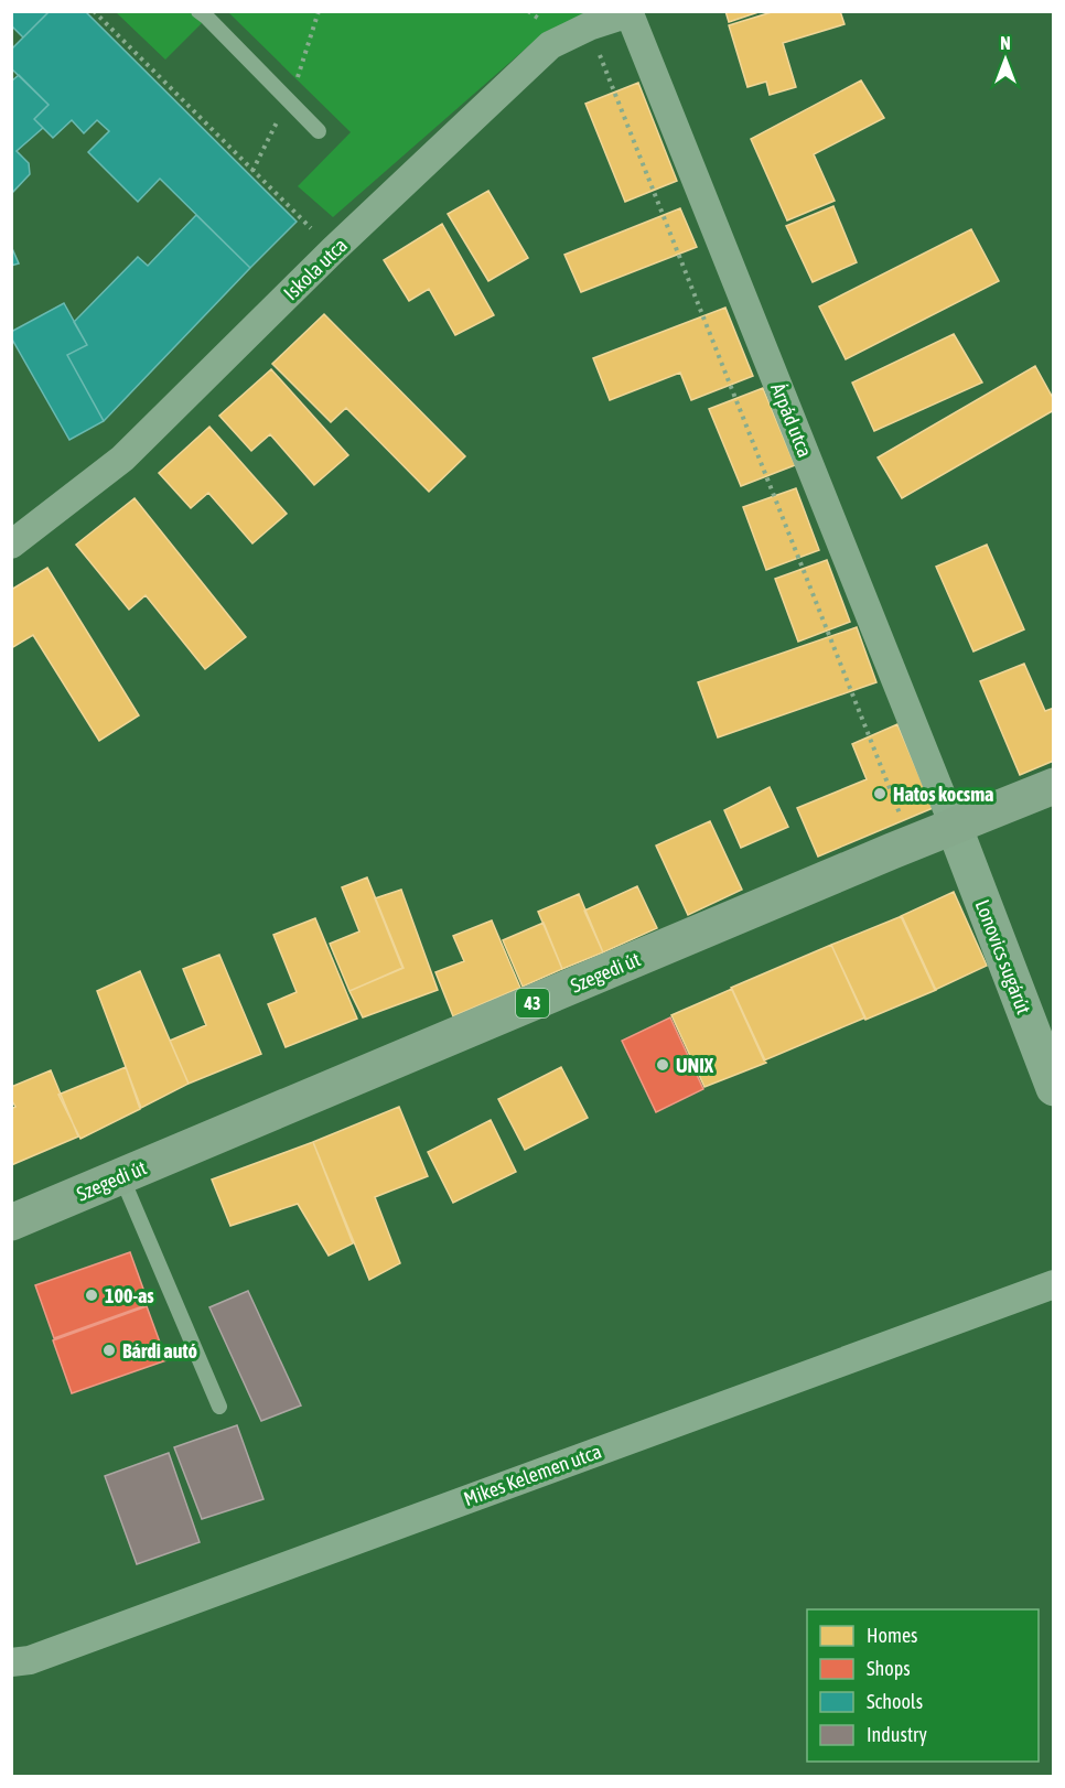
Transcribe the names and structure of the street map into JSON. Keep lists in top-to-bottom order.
{
  "streets": {
    "main road": ["Szegedi út", "43"],
    "street": [
      "Iskola utca",
      "Árpád utca",
      "Lonovics sugárút",
      "Mikes Kelemen utca"
    ]
  },
  "crossings": [
    ["Iskola utca", "Árpád utca"],
    ["Árpád utca", "Lonovics sugárút"],
    ["Árpád utca", "Szegedi út"],
    ["Lonovics sugárút", "Szegedi út"]
  ],
  "places": [
    "Hatos kocsma",
    "UNIX",
    "100-as",
    "Bárdi autó"
  ],
  "legend": [
    "Homes",
    "Shops",
    "Schools",
    "Industry"
  ],
  "north": "top"
}
